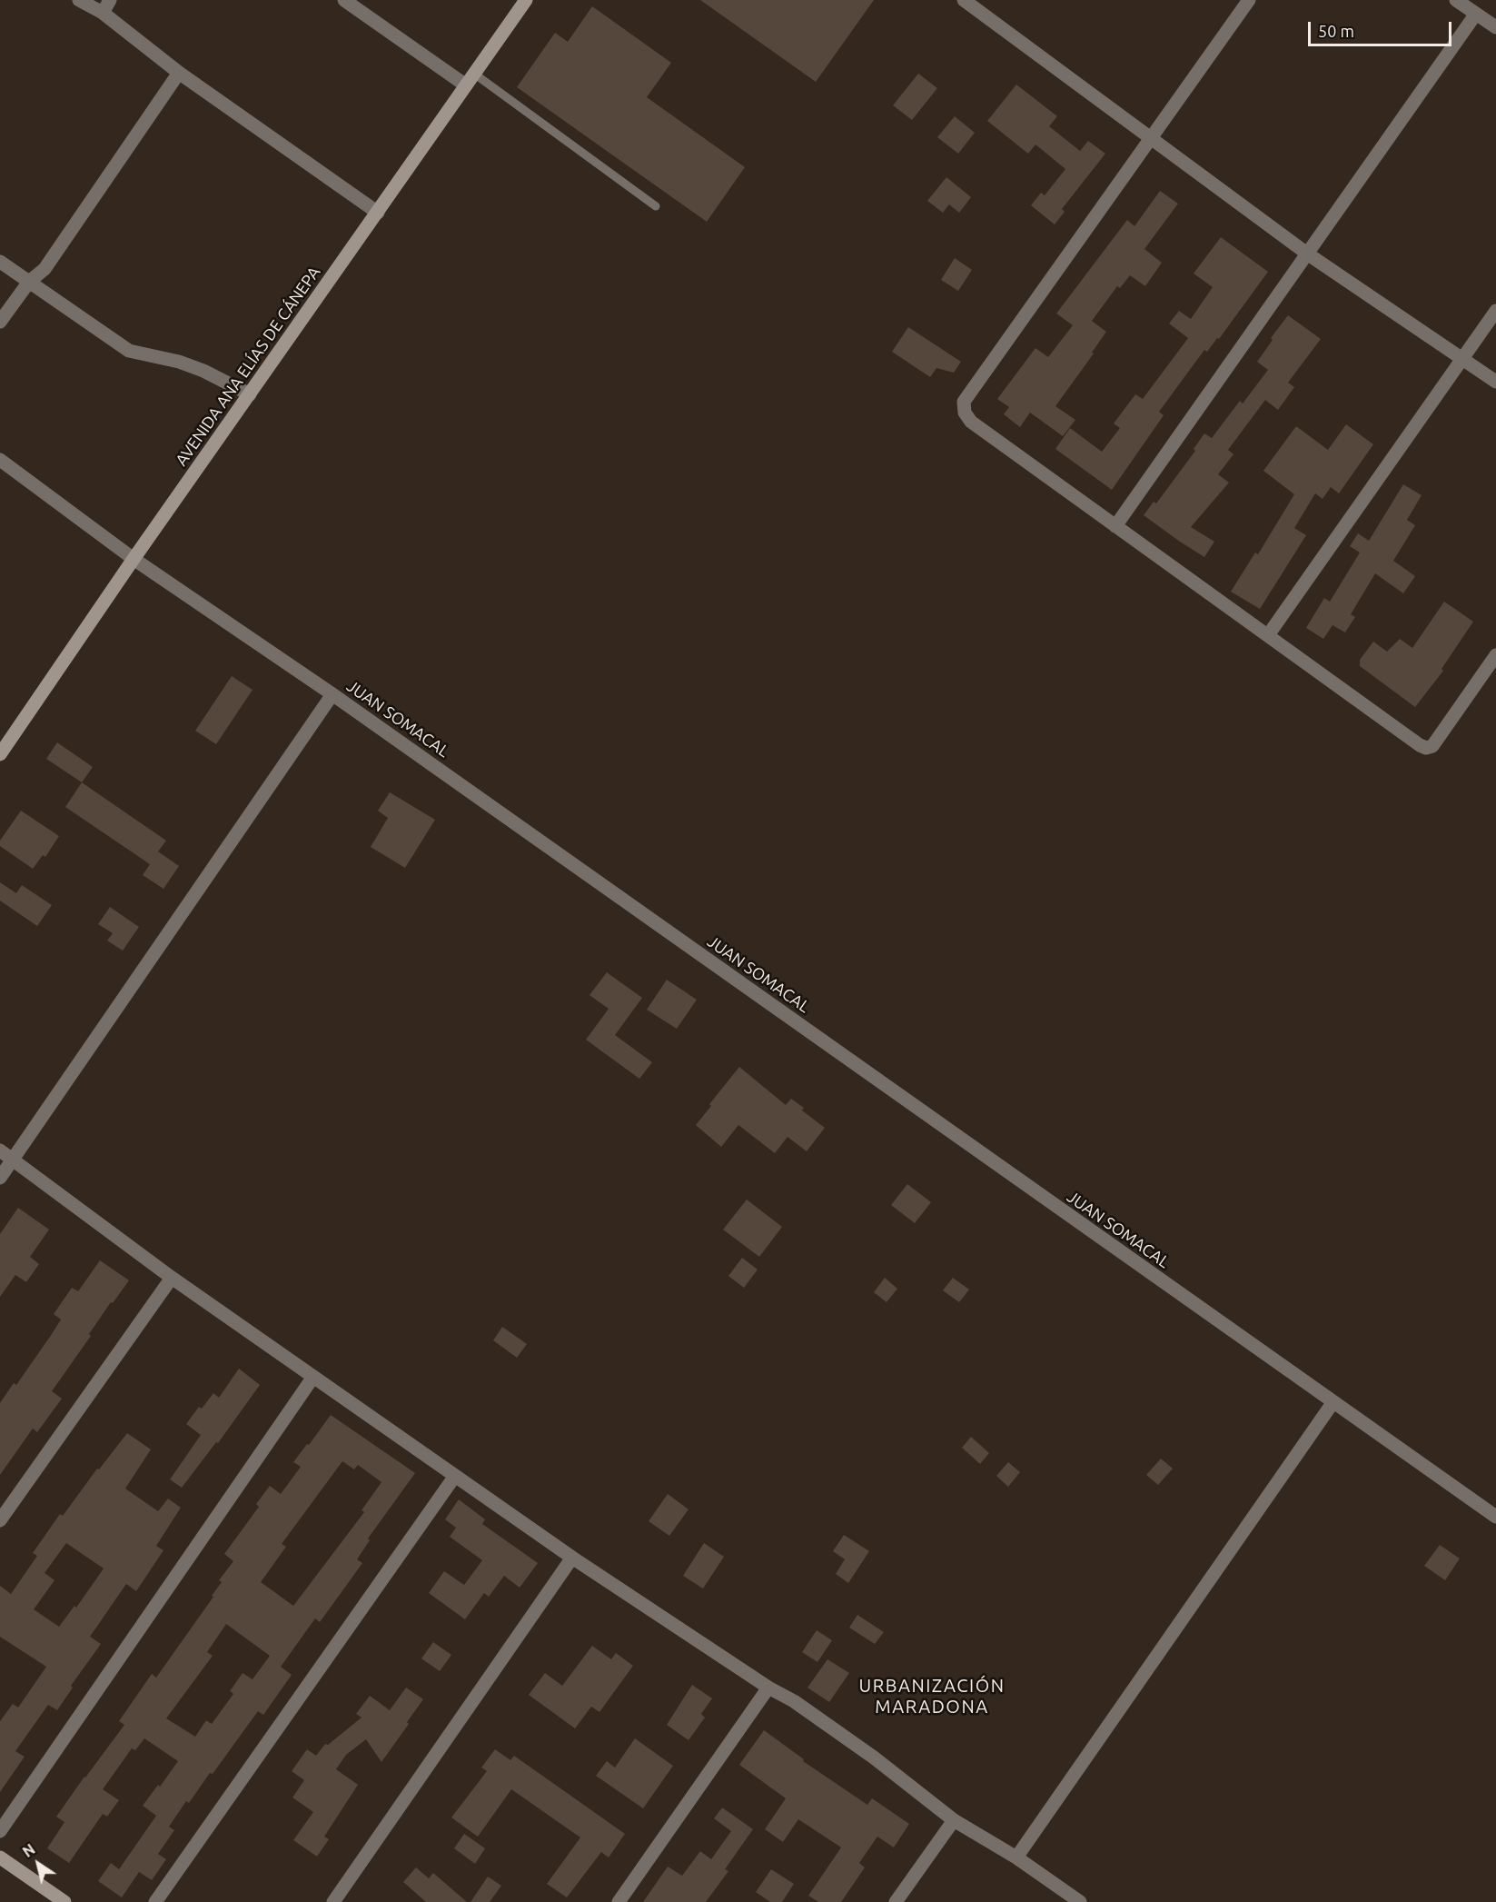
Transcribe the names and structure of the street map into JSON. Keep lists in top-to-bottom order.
{
  "streets": {
    "main road": ["AVENIDA ANA ELÍAS DE CÁNEPA"],
    "street": ["JUAN SOMACAL"]
  },
  "crossings": [
    ["AVENIDA ANA ELÍAS DE CÁNEPA", "JUAN SOMACAL"]
  ],
  "districts": ["URBANIZACIÓN MARADONA"],
  "scale_bar": "50 m",
  "north": "top left"
}
